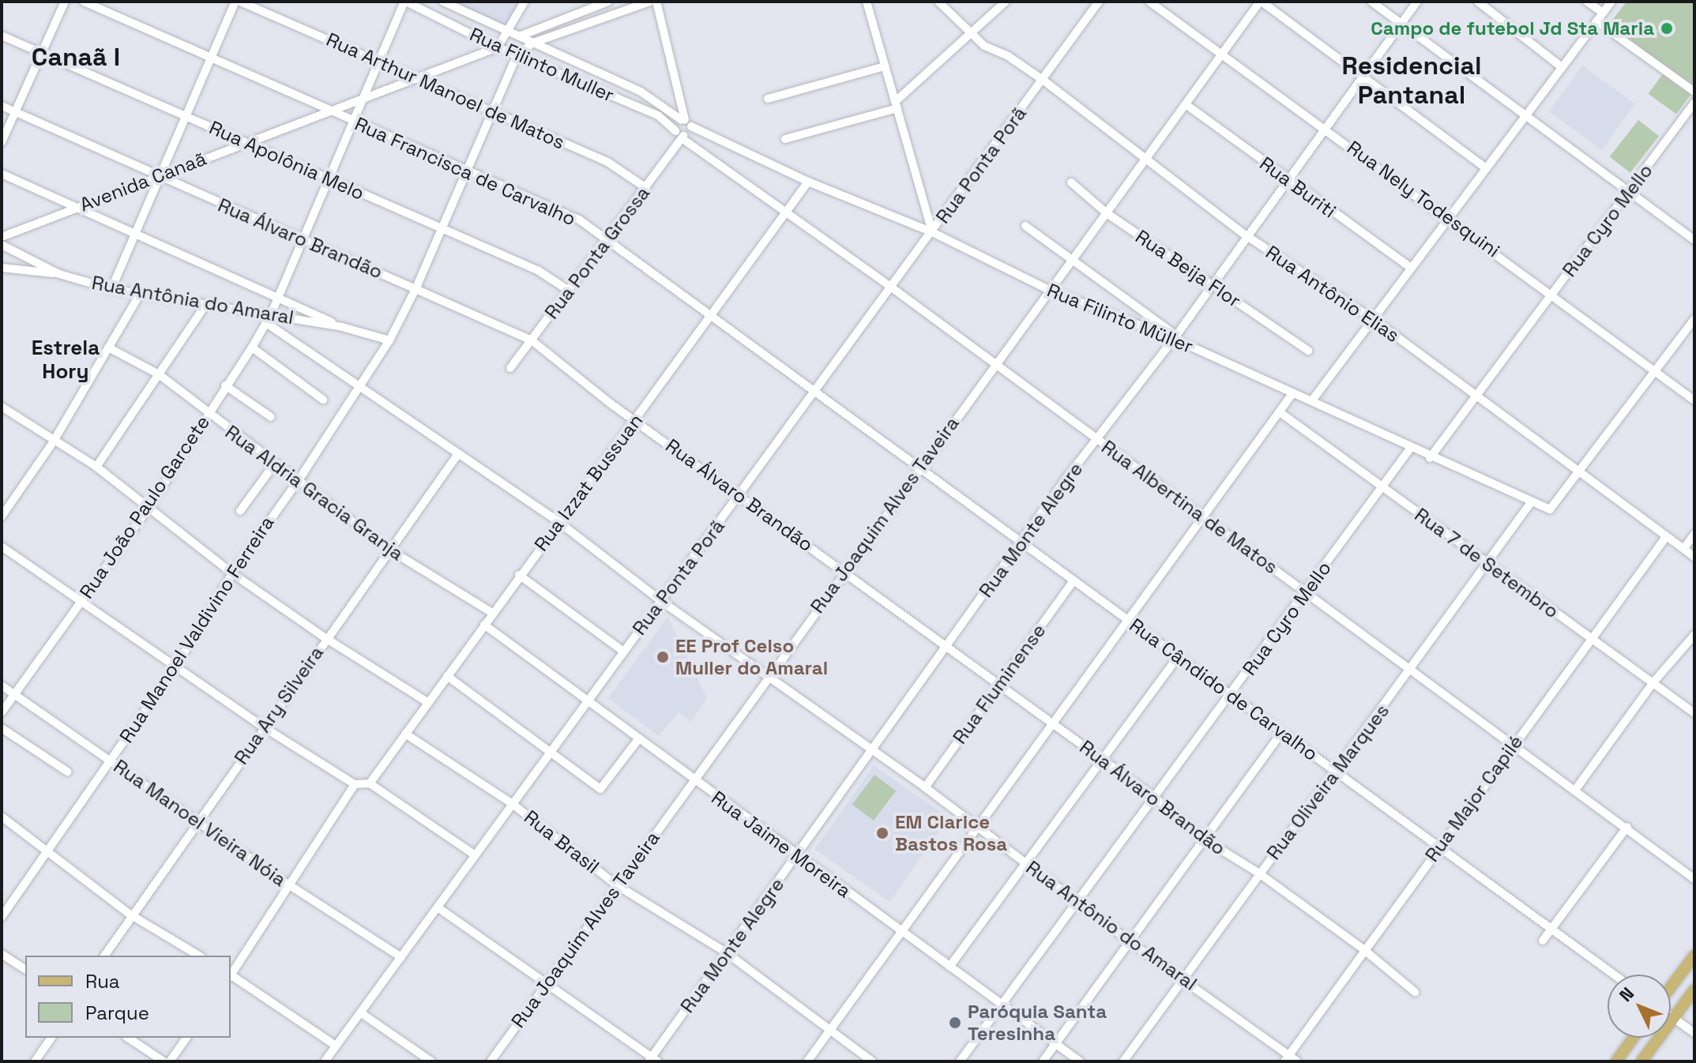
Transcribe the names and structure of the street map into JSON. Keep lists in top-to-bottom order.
{
  "streets": {
    "street": [
      "Rua Filinto Muller",
      "Rua Arthur Manoel de Matos",
      "Rua Apolônia Melo",
      "Rua Ponta Porã",
      "Rua Francisca de Carvalho",
      "Avenida Canaã",
      "Rua Buriti",
      "Rua Nely Todesquini",
      "Rua Cyro Mello",
      "Rua Álvaro Brandão",
      "Rua Ponta Grossa",
      "Rua Beija Flor",
      "Rua Antônio Elias",
      "Rua Antônia do Amaral",
      "Rua Filinto Müller",
      "Rua Izzat Bussuan",
      "Rua Aldria Gracia Granja",
      "Rua João Paulo Garcete",
      "Rua Albertina de Matos",
      "Rua Joaquim Alves Taveira",
      "Rua Monte Alegre",
      "Rua 7 de Setembro",
      "Rua Manoel Valdivino Ferreira",
      "Rua Fluminense",
      "Rua Cândido de Carvalho",
      "Rua Ary Silveira",
      "Rua Oliveira Marques",
      "Rua Major Capilé",
      "Rua Manoel Vieira Nóia",
      "Rua Brasil",
      "Rua Jaime Moreira",
      "Rua Antônio do Amaral"
    ]
  },
  "crossings": [
    ["Rua Filinto Muller", "Avenida Canaã"],
    ["Rua Filinto Muller", "Rua Ponta Grossa"],
    ["Rua Filinto Muller", "Rua João Paulo Garcete"],
    ["Rua Filinto Muller", "Rua Albertina de Matos"],
    ["Rua Filinto Muller", "Rua Manoel Valdivino Ferreira"],
    ["Rua Arthur Manoel de Matos", "Avenida Canaã"],
    ["Rua Arthur Manoel de Matos", "Rua Ponta Grossa"],
    ["Rua Arthur Manoel de Matos", "Rua João Paulo Garcete"],
    ["Rua Arthur Manoel de Matos", "Rua Manoel Valdivino Ferreira"],
    ["Rua Apolônia Melo", "Avenida Canaã"],
    ["Rua Apolônia Melo", "Rua Ponta Grossa"],
    ["Rua Apolônia Melo", "Rua João Paulo Garcete"],
    ["Rua Apolônia Melo", "Rua Manoel Valdivino Ferreira"],
    ["Rua Ponta Porã", "Rua Francisca de Carvalho"],
    ["Rua Ponta Porã", "Rua Álvaro Brandão"],
    ["Rua Ponta Porã", "Rua Antônio Elias"],
    ["Rua Ponta Porã", "Rua Filinto Müller"],
    ["Rua Ponta Porã", "Rua Albertina de Matos"],
    ["Rua Ponta Porã", "Rua Cândido de Carvalho"],
    ["Rua Ponta Porã", "Rua Manoel Vieira Nóia"],
    ["Rua Ponta Porã", "Rua Brasil"],
    ["Rua Ponta Porã", "Rua Jaime Moreira"],
    ["Rua Ponta Porã", "Rua Antônio do Amaral"],
    ["Rua Francisca de Carvalho", "Avenida Canaã"],
    ["Rua Francisca de Carvalho", "Rua Ponta Grossa"],
    ["Rua Francisca de Carvalho", "Rua Izzat Bussuan"],
    ["Rua Francisca de Carvalho", "Rua João Paulo Garcete"],
    ["Rua Francisca de Carvalho", "Rua Manoel Valdivino Ferreira"],
    ["Rua Francisca de Carvalho", "Rua Cândido de Carvalho"],
    ["Avenida Canaã", "Rua Álvaro Brandão"],
    ["Avenida Canaã", "Rua João Paulo Garcete"],
    ["Rua Buriti", "Rua Joaquim Alves Taveira"],
    ["Rua Buriti", "Rua Monte Alegre"],
    ["Rua Nely Todesquini", "Rua Cyro Mello"],
    ["Rua Nely Todesquini", "Rua Joaquim Alves Taveira"],
    ["Rua Nely Todesquini", "Rua Monte Alegre"],
    ["Rua Cyro Mello", "Rua Álvaro Brandão"],
    ["Rua Cyro Mello", "Rua Antônio Elias"],
    ["Rua Cyro Mello", "Rua Filinto Müller"],
    ["Rua Cyro Mello", "Rua Albertina de Matos"],
    ["Rua Cyro Mello", "Rua 7 de Setembro"],
    ["Rua Cyro Mello", "Rua Cândido de Carvalho"],
    ["Rua Cyro Mello", "Rua Jaime Moreira"],
    ["Rua Cyro Mello", "Rua Antônio do Amaral"],
    ["Rua Álvaro Brandão", "Rua Ponta Grossa"],
    ["Rua Álvaro Brandão", "Rua Izzat Bussuan"],
    ["Rua Álvaro Brandão", "Rua João Paulo Garcete"],
    ["Rua Álvaro Brandão", "Rua Joaquim Alves Taveira"],
    ["Rua Álvaro Brandão", "Rua Monte Alegre"],
    ["Rua Álvaro Brandão", "Rua Manoel Valdivino Ferreira"],
    ["Rua Álvaro Brandão", "Rua Fluminense"],
    ["Rua Álvaro Brandão", "Rua Oliveira Marques"],
    ["Rua Álvaro Brandão", "Rua Major Capilé"],
    ["Rua Ponta Grossa", "Rua Filinto Müller"],
    ["Rua Ponta Grossa", "Rua Albertina de Matos"],
    ["Rua Beija Flor", "Rua Joaquim Alves Taveira"],
    ["Rua Beija Flor", "Rua Monte Alegre"],
    ["Rua Antônio Elias", "Rua Filinto Müller"],
    ["Rua Antônio Elias", "Rua Joaquim Alves Taveira"],
    ["Rua Antônio Elias", "Rua Monte Alegre"],
    ["Rua Antônio Elias", "Rua Major Capilé"],
    ["Rua Antônia do Amaral", "Rua João Paulo Garcete"],
    ["Rua Antônia do Amaral", "Rua Manoel Valdivino Ferreira"],
    ["Rua Filinto Müller", "Rua Izzat Bussuan"],
    ["Rua Filinto Müller", "Rua Joaquim Alves Taveira"],
    ["Rua Filinto Müller", "Rua Monte Alegre"],
    ["Rua Filinto Müller", "Rua Oliveira Marques"],
    ["Rua Izzat Bussuan", "Rua Aldria Gracia Granja"],
    ["Rua Izzat Bussuan", "Rua Albertina de Matos"],
    ["Rua Izzat Bussuan", "Rua Brasil"],
    ["Rua Izzat Bussuan", "Rua Jaime Moreira"],
    ["Rua Izzat Bussuan", "Rua Antônio do Amaral"],
    ["Rua Aldria Gracia Granja", "Rua João Paulo Garcete"],
    ["Rua Aldria Gracia Granja", "Rua Manoel Valdivino Ferreira"],
    ["Rua Aldria Gracia Granja", "Rua Ary Silveira"],
    ["Rua João Paulo Garcete", "Rua Manoel Vieira Nóia"],
    ["Rua João Paulo Garcete", "Rua Antônio do Amaral"],
    ["Rua Albertina de Matos", "Rua Joaquim Alves Taveira"],
    ["Rua Albertina de Matos", "Rua Monte Alegre"],
    ["Rua Albertina de Matos", "Rua Oliveira Marques"],
    ["Rua Albertina de Matos", "Rua Major Capilé"],
    ["Rua Joaquim Alves Taveira", "Rua Cândido de Carvalho"],
    ["Rua Joaquim Alves Taveira", "Rua Brasil"],
    ["Rua Joaquim Alves Taveira", "Rua Jaime Moreira"],
    ["Rua Joaquim Alves Taveira", "Rua Antônio do Amaral"],
    ["Rua Monte Alegre", "Rua Cândido de Carvalho"],
    ["Rua Monte Alegre", "Rua Brasil"],
    ["Rua Monte Alegre", "Rua Jaime Moreira"],
    ["Rua Monte Alegre", "Rua Antônio do Amaral"],
    ["Rua 7 de Setembro", "Rua Oliveira Marques"],
    ["Rua 7 de Setembro", "Rua Major Capilé"],
    ["Rua Manoel Valdivino Ferreira", "Rua Manoel Vieira Nóia"],
    ["Rua Manoel Valdivino Ferreira", "Rua Antônio do Amaral"],
    ["Rua Fluminense", "Rua Cândido de Carvalho"],
    ["Rua Fluminense", "Rua Antônio do Amaral"],
    ["Rua Cândido de Carvalho", "Rua Oliveira Marques"],
    ["Rua Cândido de Carvalho", "Rua Major Capilé"],
    ["Rua Ary Silveira", "Rua Manoel Vieira Nóia"],
    ["Rua Ary Silveira", "Rua Antônio do Amaral"],
    ["Rua Oliveira Marques", "Rua Antônio do Amaral"],
    ["Rua Major Capilé", "Rua Antônio do Amaral"]
  ],
  "districts": ["Canaã I", "Residencial Pantanal", "Estrela Hory"],
  "places": [
    "Campo de futebol Jd Sta Maria",
    "EE Prof Celso Muller do Amaral",
    "EM Clarice Bastos Rosa",
    "Paróquia Santa Teresinha"
  ],
  "legend": ["Rua", "Parque"],
  "north": "top left"
}
